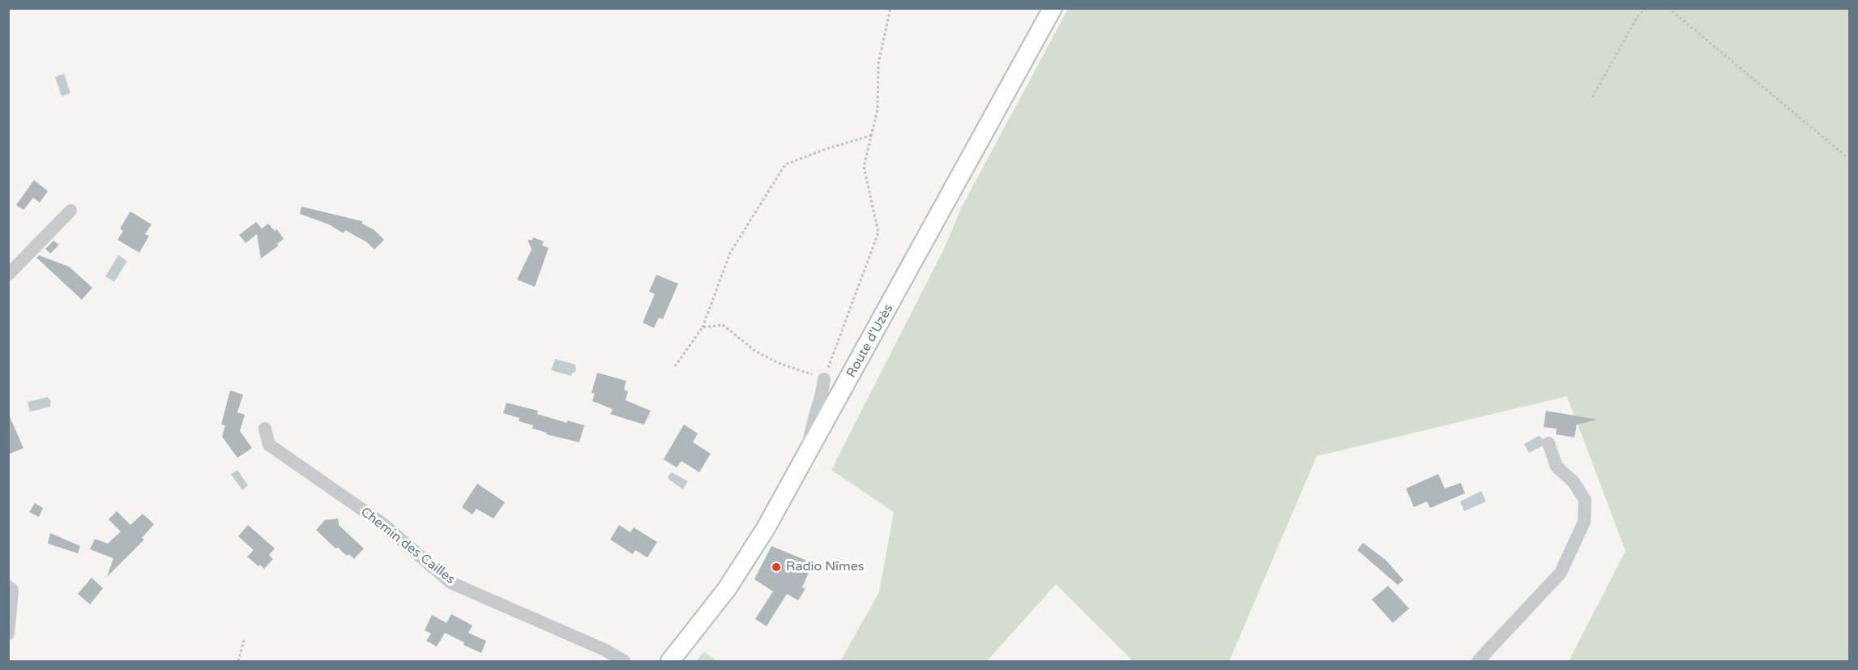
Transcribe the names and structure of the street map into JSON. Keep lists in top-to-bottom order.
{
  "streets": {
    "main road": ["Route d'Uzès"],
    "street": ["Chemin des Cailles"]
  },
  "places": ["Radio Nîmes"]
}
